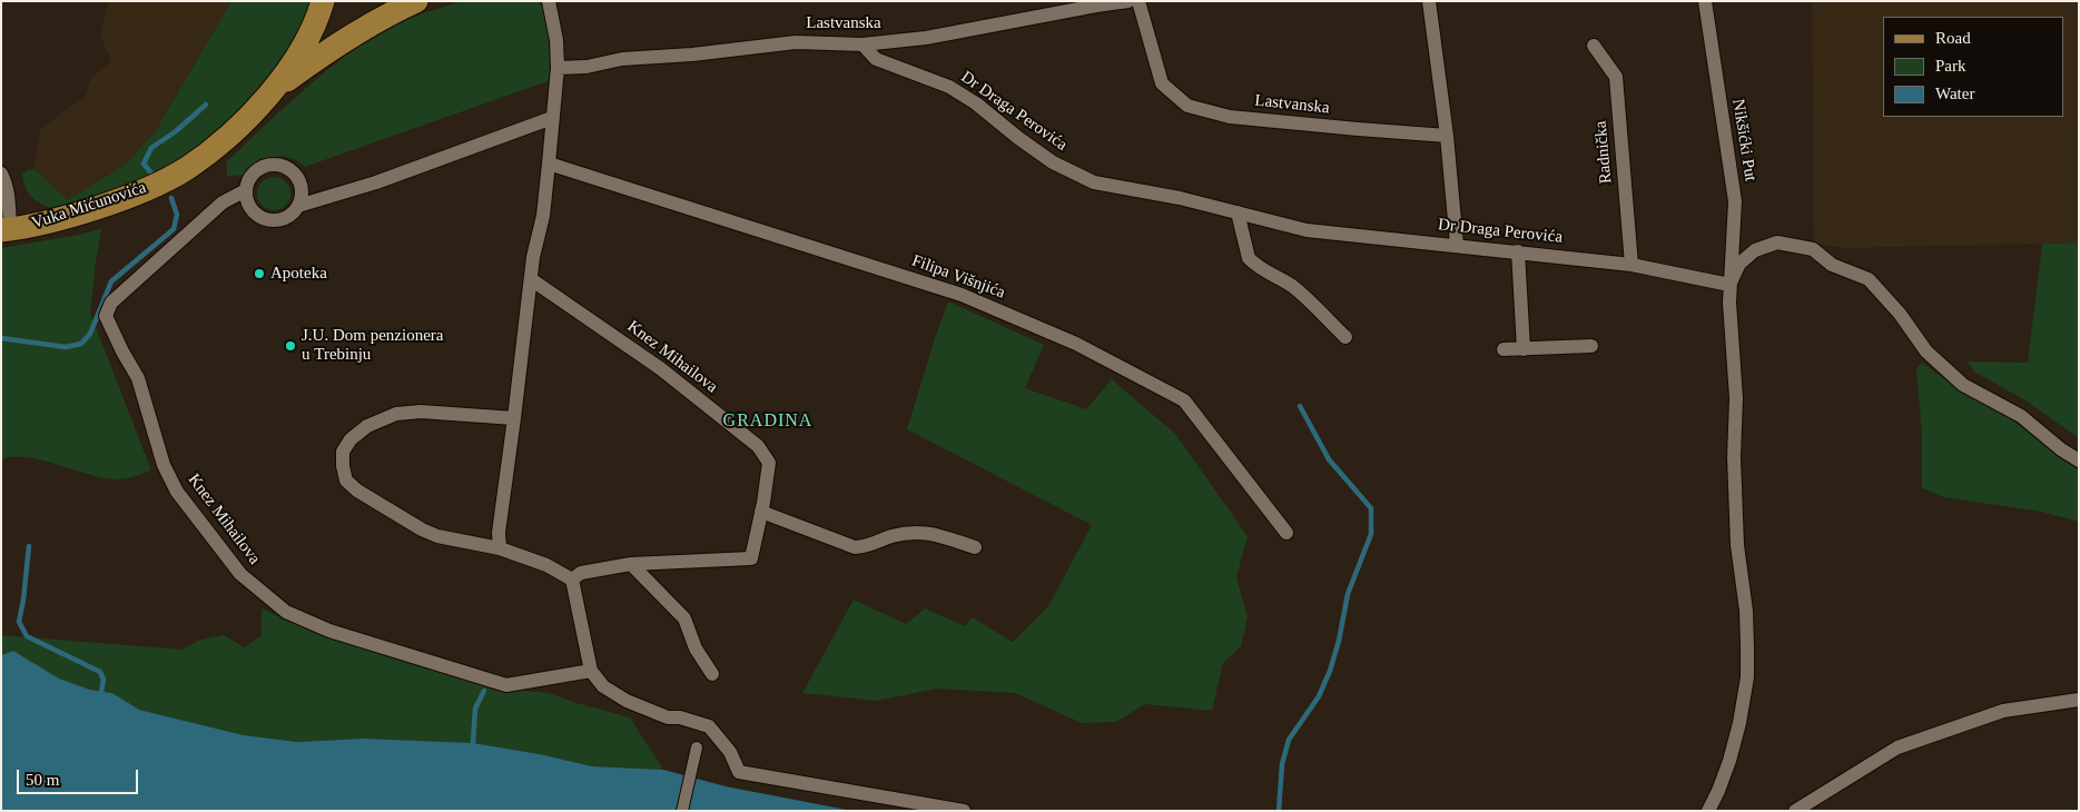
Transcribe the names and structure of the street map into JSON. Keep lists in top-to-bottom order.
{
  "streets": {
    "main road": ["Vuka Mićunovića"],
    "street": [
      "Lastvanska",
      "Dr Draga Perovića",
      "Nikšićki Put",
      "Radnička",
      "Filipa Višnjića",
      "Knez Mihailova"
    ]
  },
  "crossings": [
    ["Lastvanska", "Dr Draga Perovića"],
    ["Dr Draga Perovića", "Nikšićki Put"],
    ["Dr Draga Perovića", "Radnička"]
  ],
  "districts": ["GRADINA"],
  "places": ["Apoteka", "J.U. Dom penzionera u Trebinju"],
  "legend": ["Road", "Park", "Water"],
  "scale_bar": "50 m"
}
